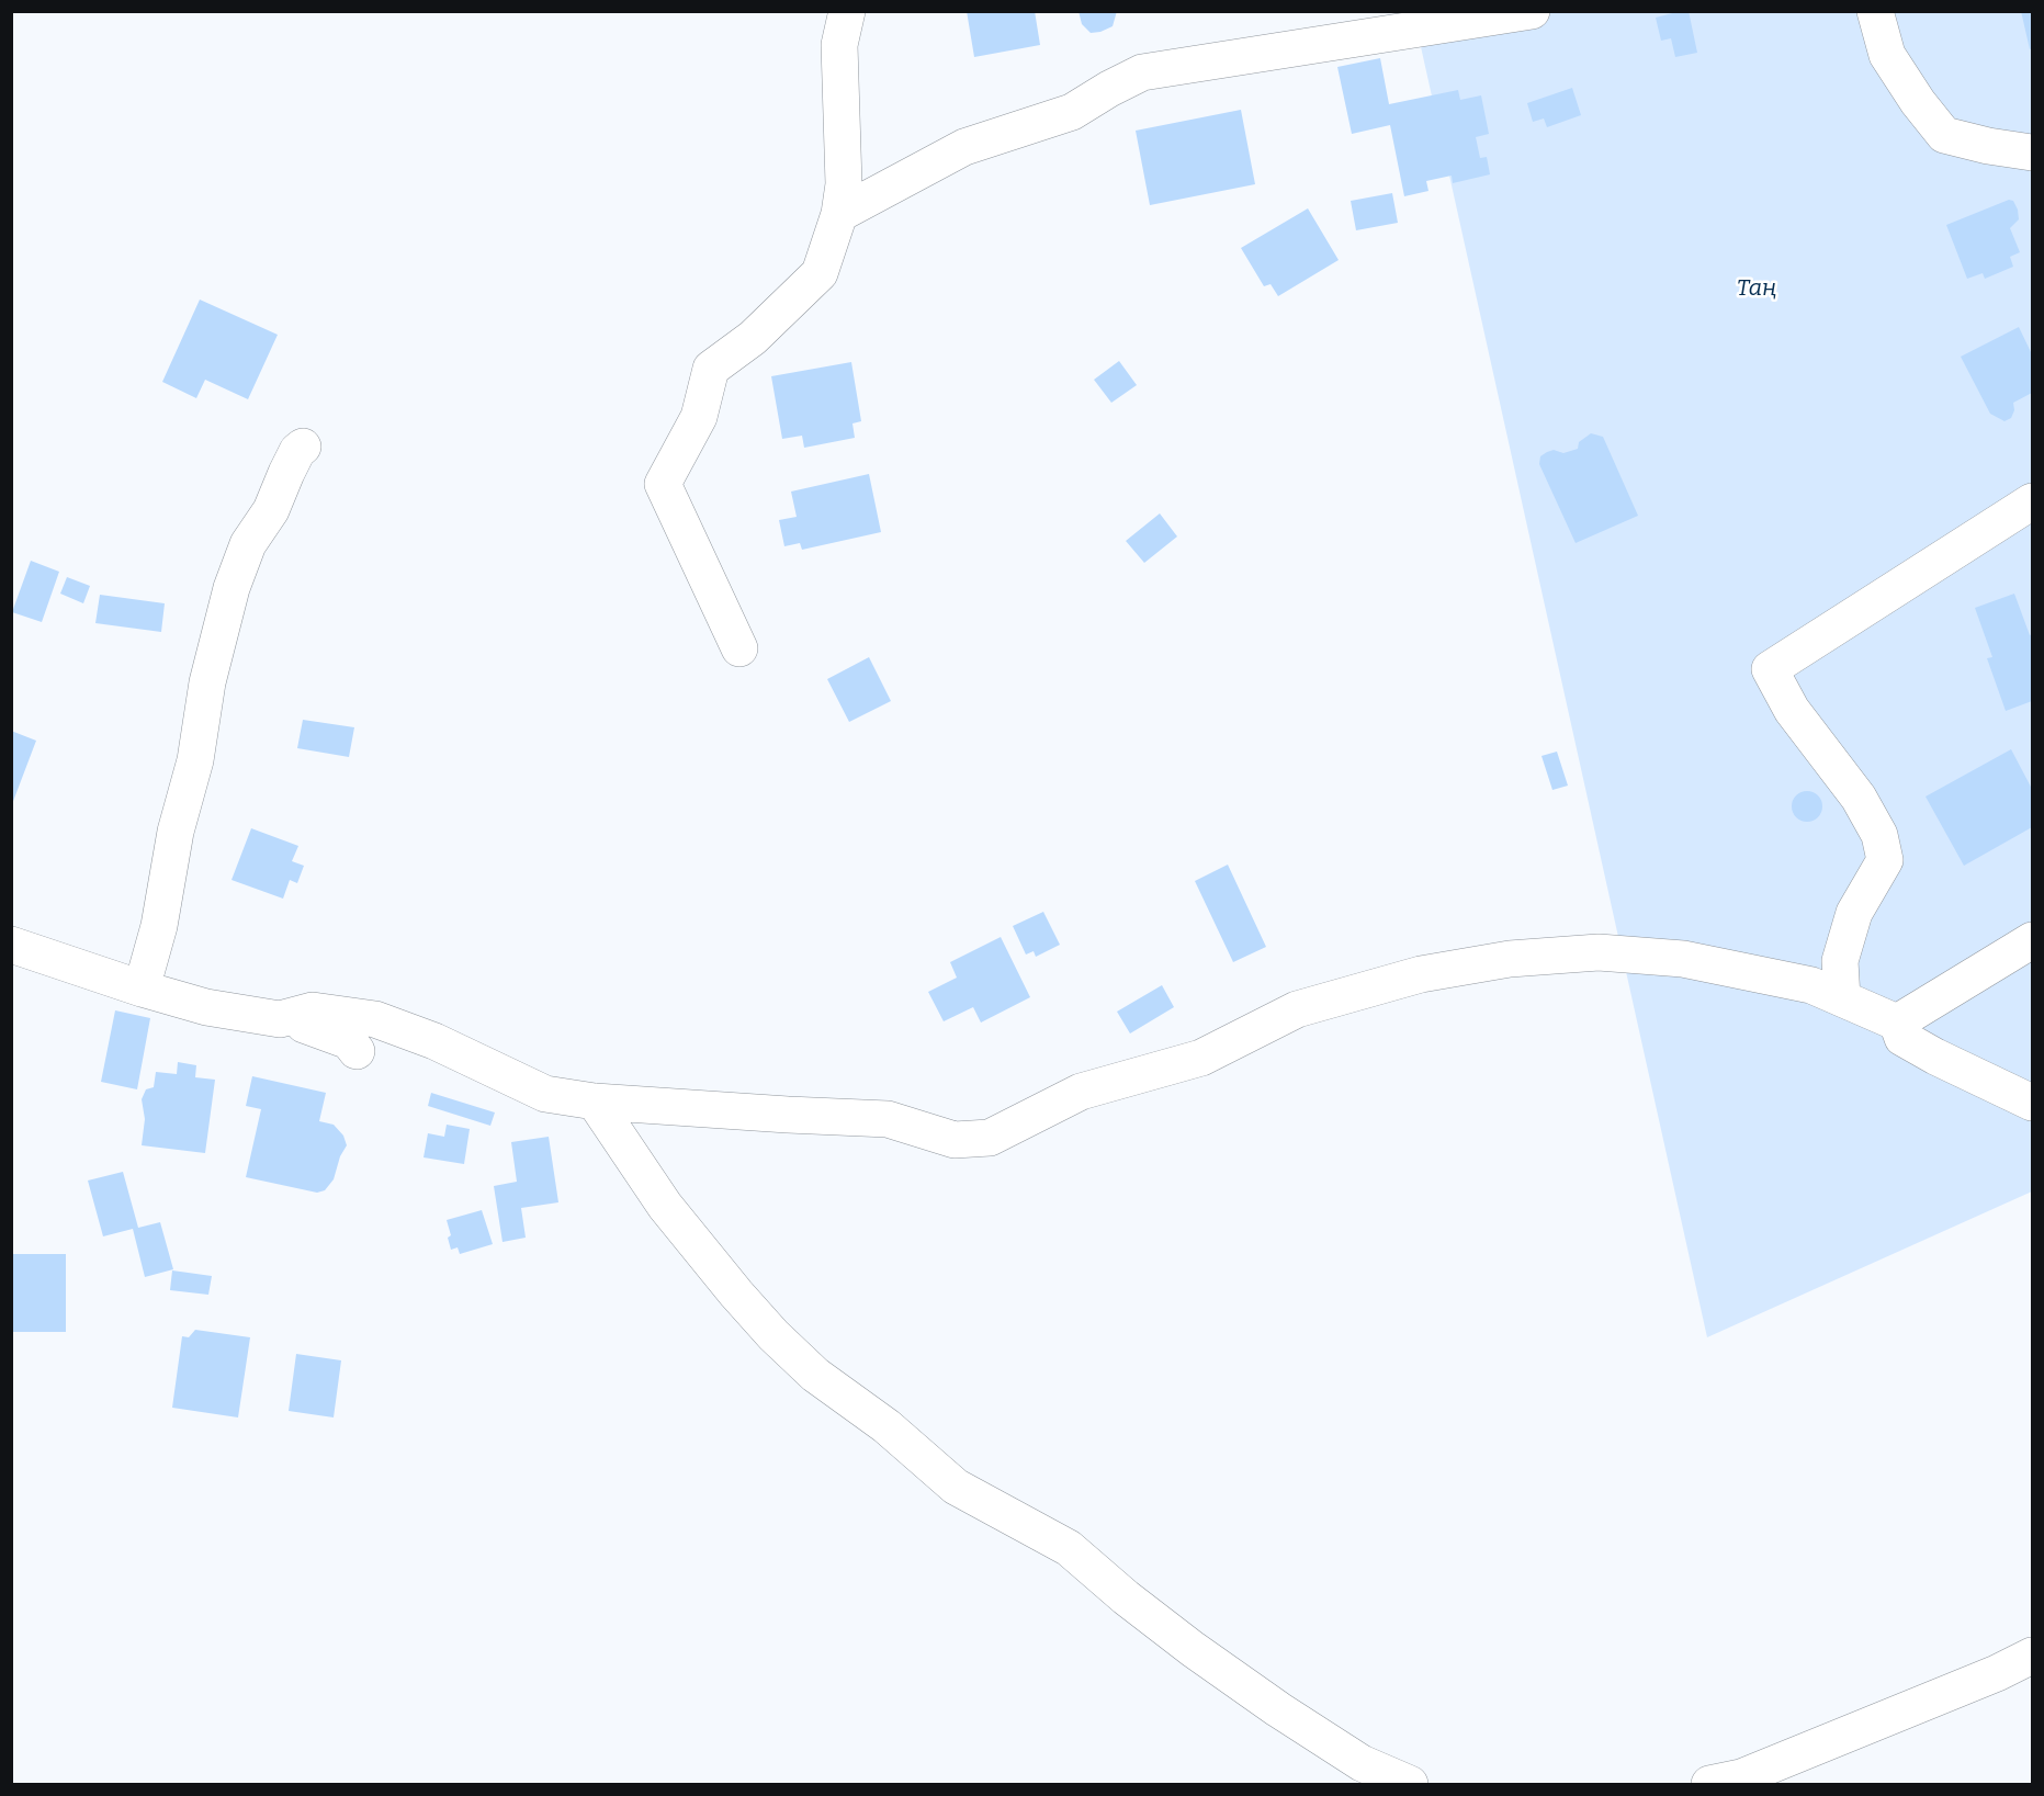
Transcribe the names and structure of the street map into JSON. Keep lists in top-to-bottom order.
{
  "parks": ["Таң"]
}
